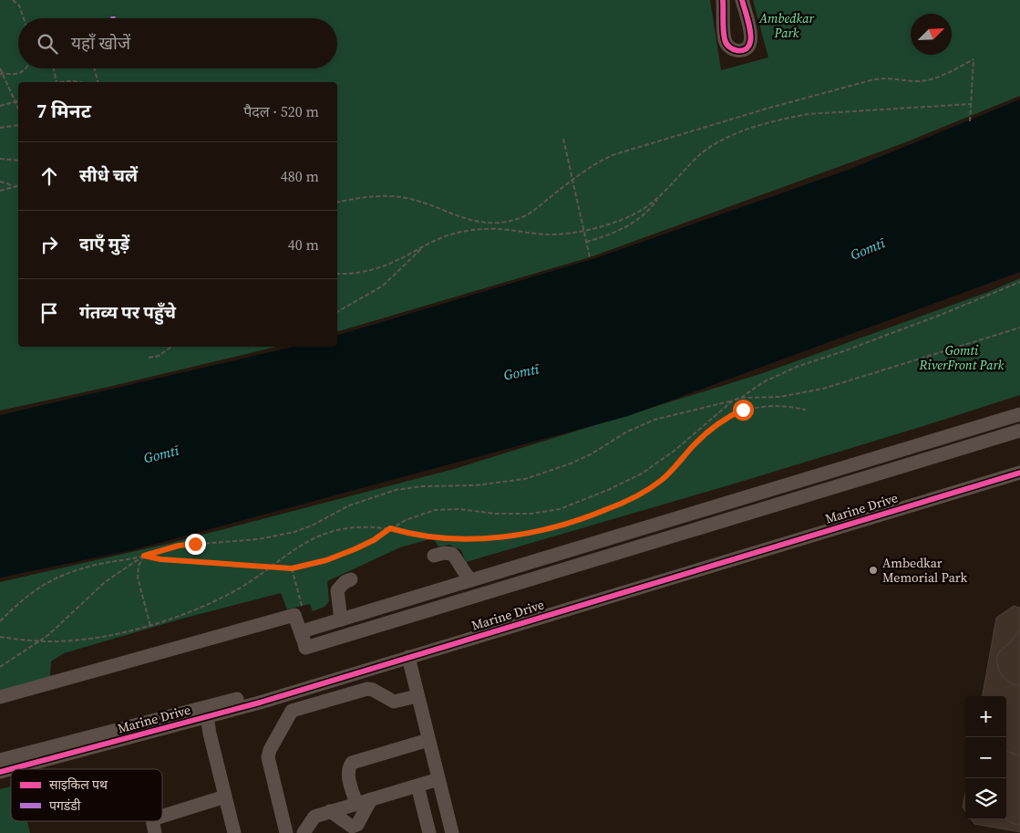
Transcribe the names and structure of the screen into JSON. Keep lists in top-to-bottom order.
{
  "streets": {
    "street": ["Marine Drive"]
  },
  "water": ["Gomtī"],
  "parks": ["Ambedkar Park", "Gomti RiverFront Park"],
  "places": ["Ambedkar Memorial Park"],
  "legend": ["साइकिल पथ", "पगडंडी"],
  "north": "top right",
  "page": {
    "search": "यहाँ खोजें",
    "heading": ["7 मिनट", "पैदल · 520 m"],
    "list": [
      ["सीधे चलें", "480 m"],
      ["दाएँ मुड़ें", "40 m"],
      "गंतव्य पर पहुँचे"
    ],
    "map_buttons": ["+", "−"]
  }
}
